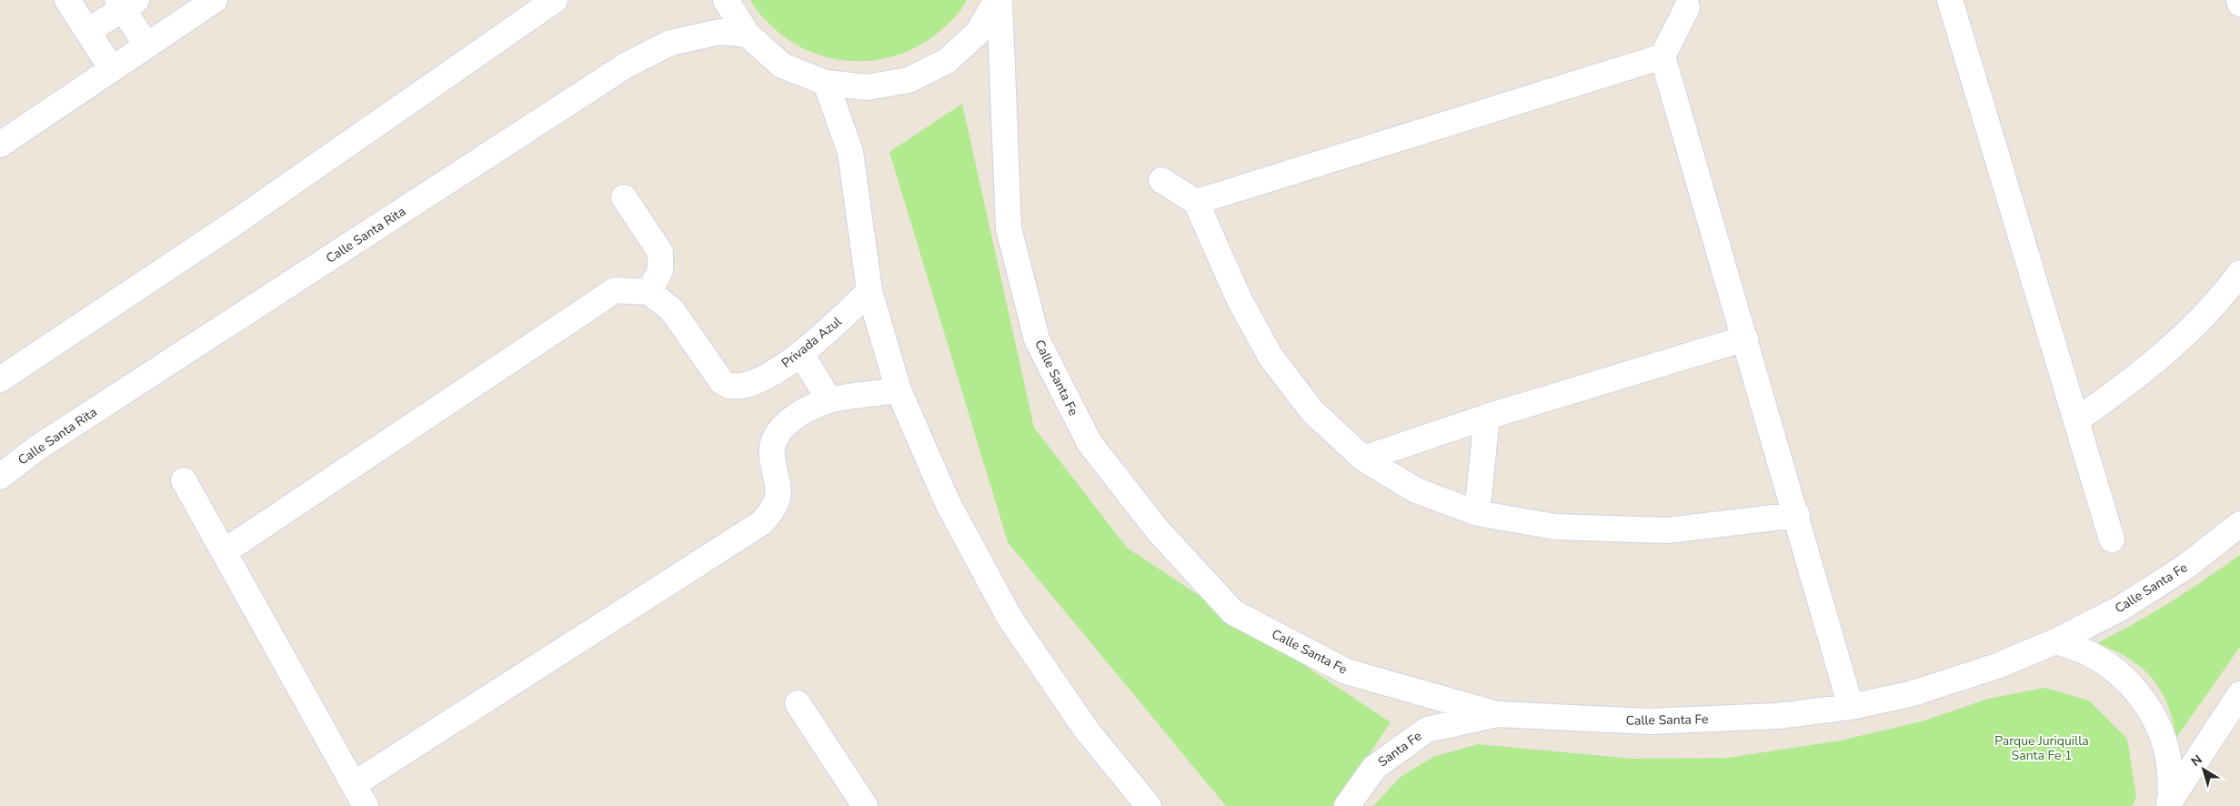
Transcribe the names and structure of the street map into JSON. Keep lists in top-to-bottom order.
{
  "streets": {
    "street": [
      "Calle Santa Rita",
      "Privada Azul",
      "Calle Santa Fe",
      "Santa Fe"
    ]
  },
  "crossings": [
    ["Calle Santa Fe", "Santa Fe"]
  ],
  "parks": ["Parque Juriquilla Santa Fe 1"],
  "north": "top left"
}
